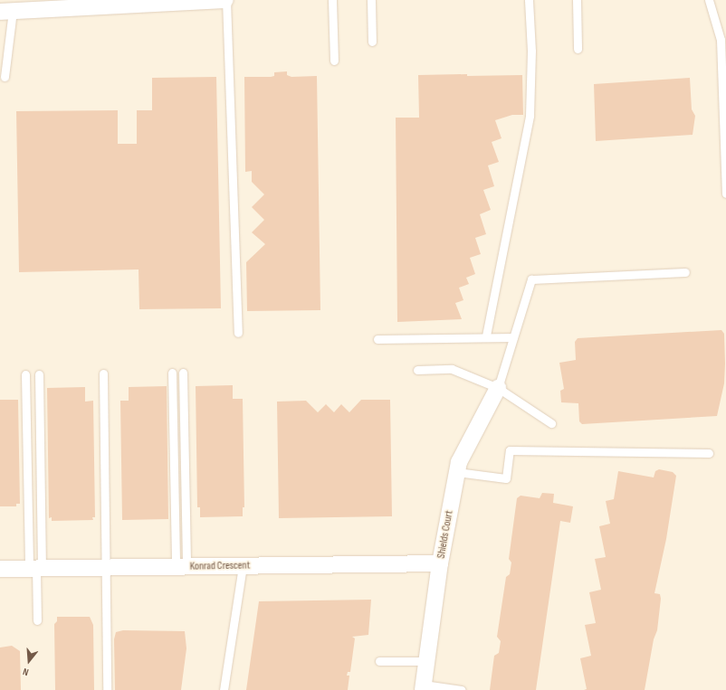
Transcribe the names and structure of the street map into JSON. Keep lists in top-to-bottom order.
{
  "streets": {
    "street": ["Shields Court", "Konrad Crescent"]
  },
  "crossings": [
    ["Shields Court", "Konrad Crescent"]
  ],
  "north": "bottom"
}
